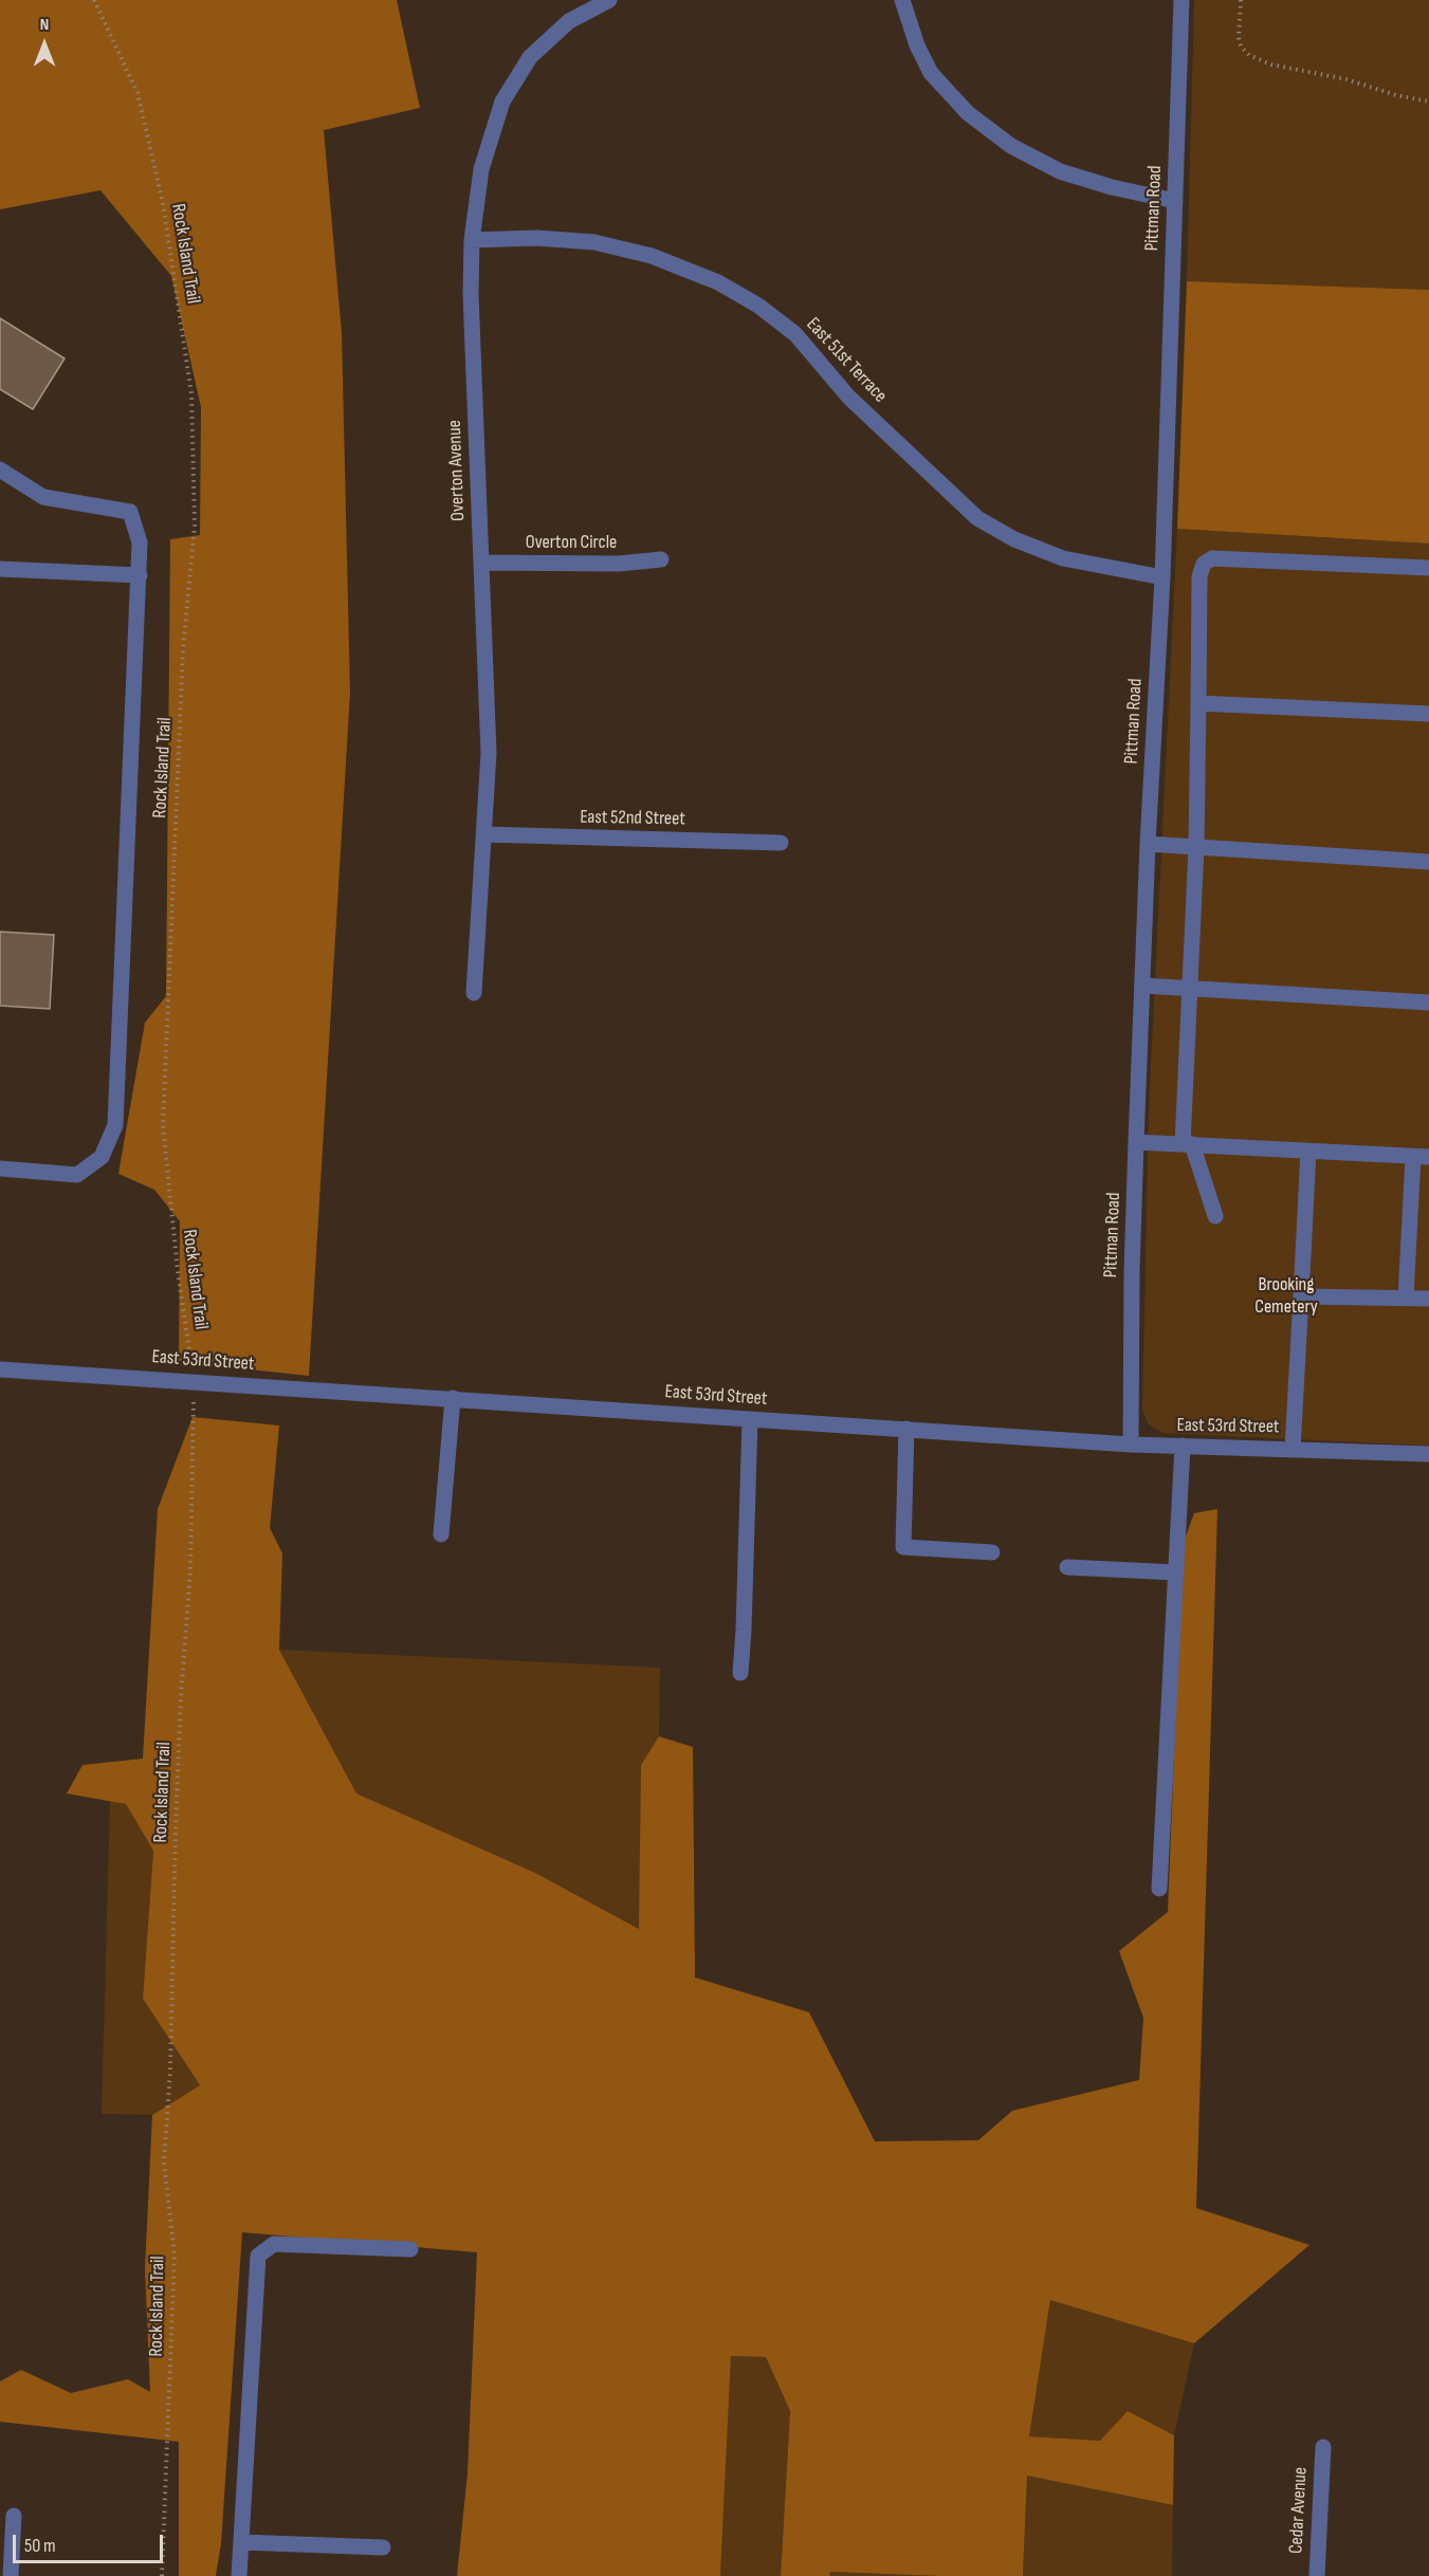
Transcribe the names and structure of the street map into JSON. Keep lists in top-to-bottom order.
{
  "streets": {
    "street": [
      "Pittman Road",
      "East 51st Terrace",
      "Overton Avenue",
      "Overton Circle",
      "East 52nd Street",
      "East 53rd Street",
      "Cedar Avenue"
    ],
    "path": ["Rock Island Trail"]
  },
  "crossings": [
    ["Pittman Road", "East 51st Terrace"],
    ["Pittman Road", "East 53rd Street"],
    ["Rock Island Trail", "East 53rd Street"],
    ["East 51st Terrace", "Overton Avenue"],
    ["Overton Avenue", "Overton Circle"],
    ["Overton Avenue", "East 52nd Street"]
  ],
  "parks": ["Brooking Cemetery"],
  "scale_bar": "50 m",
  "north": "top"
}
